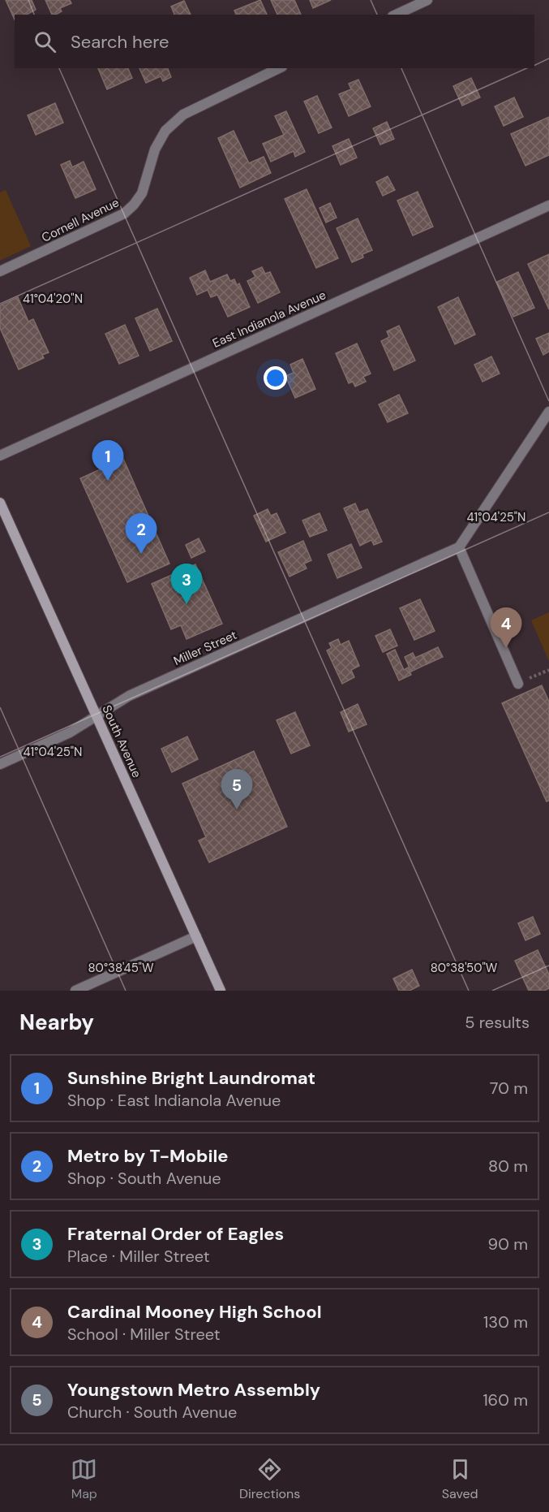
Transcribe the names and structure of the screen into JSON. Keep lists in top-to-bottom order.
{
  "streets": {
    "main road": ["South Avenue"],
    "street": ["Cornell Avenue", "East Indianola Avenue", "Miller Street"]
  },
  "crossings": [
    ["Miller Street", "South Avenue"]
  ],
  "page": {
    "search": "Search here",
    "pins": [
      "1",
      "2",
      "3",
      "4",
      "5"
    ],
    "heading": ["Nearby", "5 results"],
    "list": [
      {
        "mark": "1",
        "name": "Sunshine Bright Laundromat",
        "note": "Shop · East Indianola Avenue",
        "value": "70 m"
      },
      {
        "mark": "2",
        "name": "Metro by T-Mobile",
        "note": "Shop · South Avenue",
        "value": "80 m"
      },
      {
        "mark": "3",
        "name": "Fraternal Order of Eagles",
        "note": "Place · Miller Street",
        "value": "90 m"
      },
      {
        "mark": "4",
        "name": "Cardinal Mooney High School",
        "note": "School · Miller Street",
        "value": "130 m"
      },
      {
        "mark": "5",
        "name": "Youngstown Metro Assembly",
        "note": "Church · South Avenue",
        "value": "160 m"
      }
    ],
    "nav": ["Map", "Directions", "Saved"]
  },
  "coordinates": [
    "41°04'20\"N",
    "41°04'25\"N",
    "80°38'45\"W",
    "80°38'50\"W"
  ]
}
